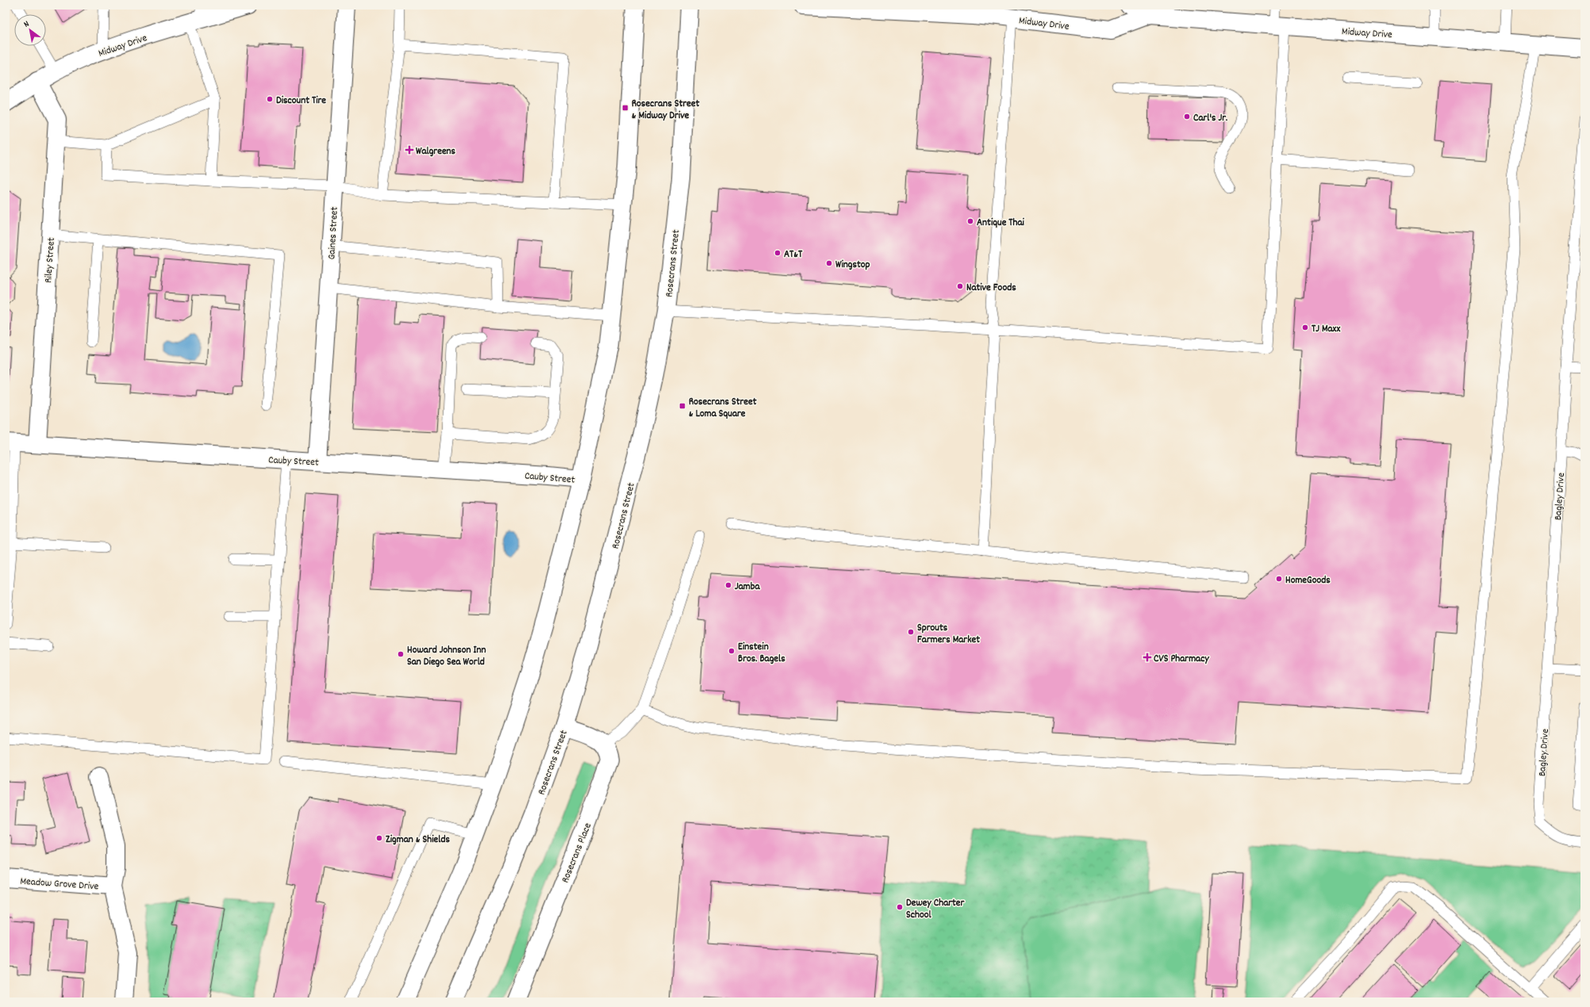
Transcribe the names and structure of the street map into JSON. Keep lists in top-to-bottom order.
{
  "streets": {
    "main road": [
      "Midway Drive",
      "Gaines Street",
      "Riley Street",
      "Rosecrans Street",
      "Cauby Street",
      "Rosecrans Place",
      "Meadow Grove Drive"
    ],
    "lane": ["Bagley Drive"]
  },
  "crossings": [
    ["Midway Drive", "Riley Street"],
    ["Gaines Street", "Cauby Street"],
    ["Riley Street", "Cauby Street"]
  ],
  "places": {
    "other": [
      "Discount Tire",
      "Carl's Jr.",
      "Antique Thai",
      "AT&T",
      "Wingstop",
      "Native Foods",
      "TJ Maxx",
      "HomeGoods",
      "Jamba",
      "Sprouts Farmers Market",
      "Einstein Bros. Bagels",
      "Howard Johnson Inn San Diego Sea World",
      "Zigman & Shields",
      "Dewey Charter School"
    ],
    "transit": ["Rosecrans Street & Midway Drive", "Rosecrans Street & Loma Square"],
    "health": ["Walgreens", "CVS Pharmacy"]
  },
  "north": "top left"
}
